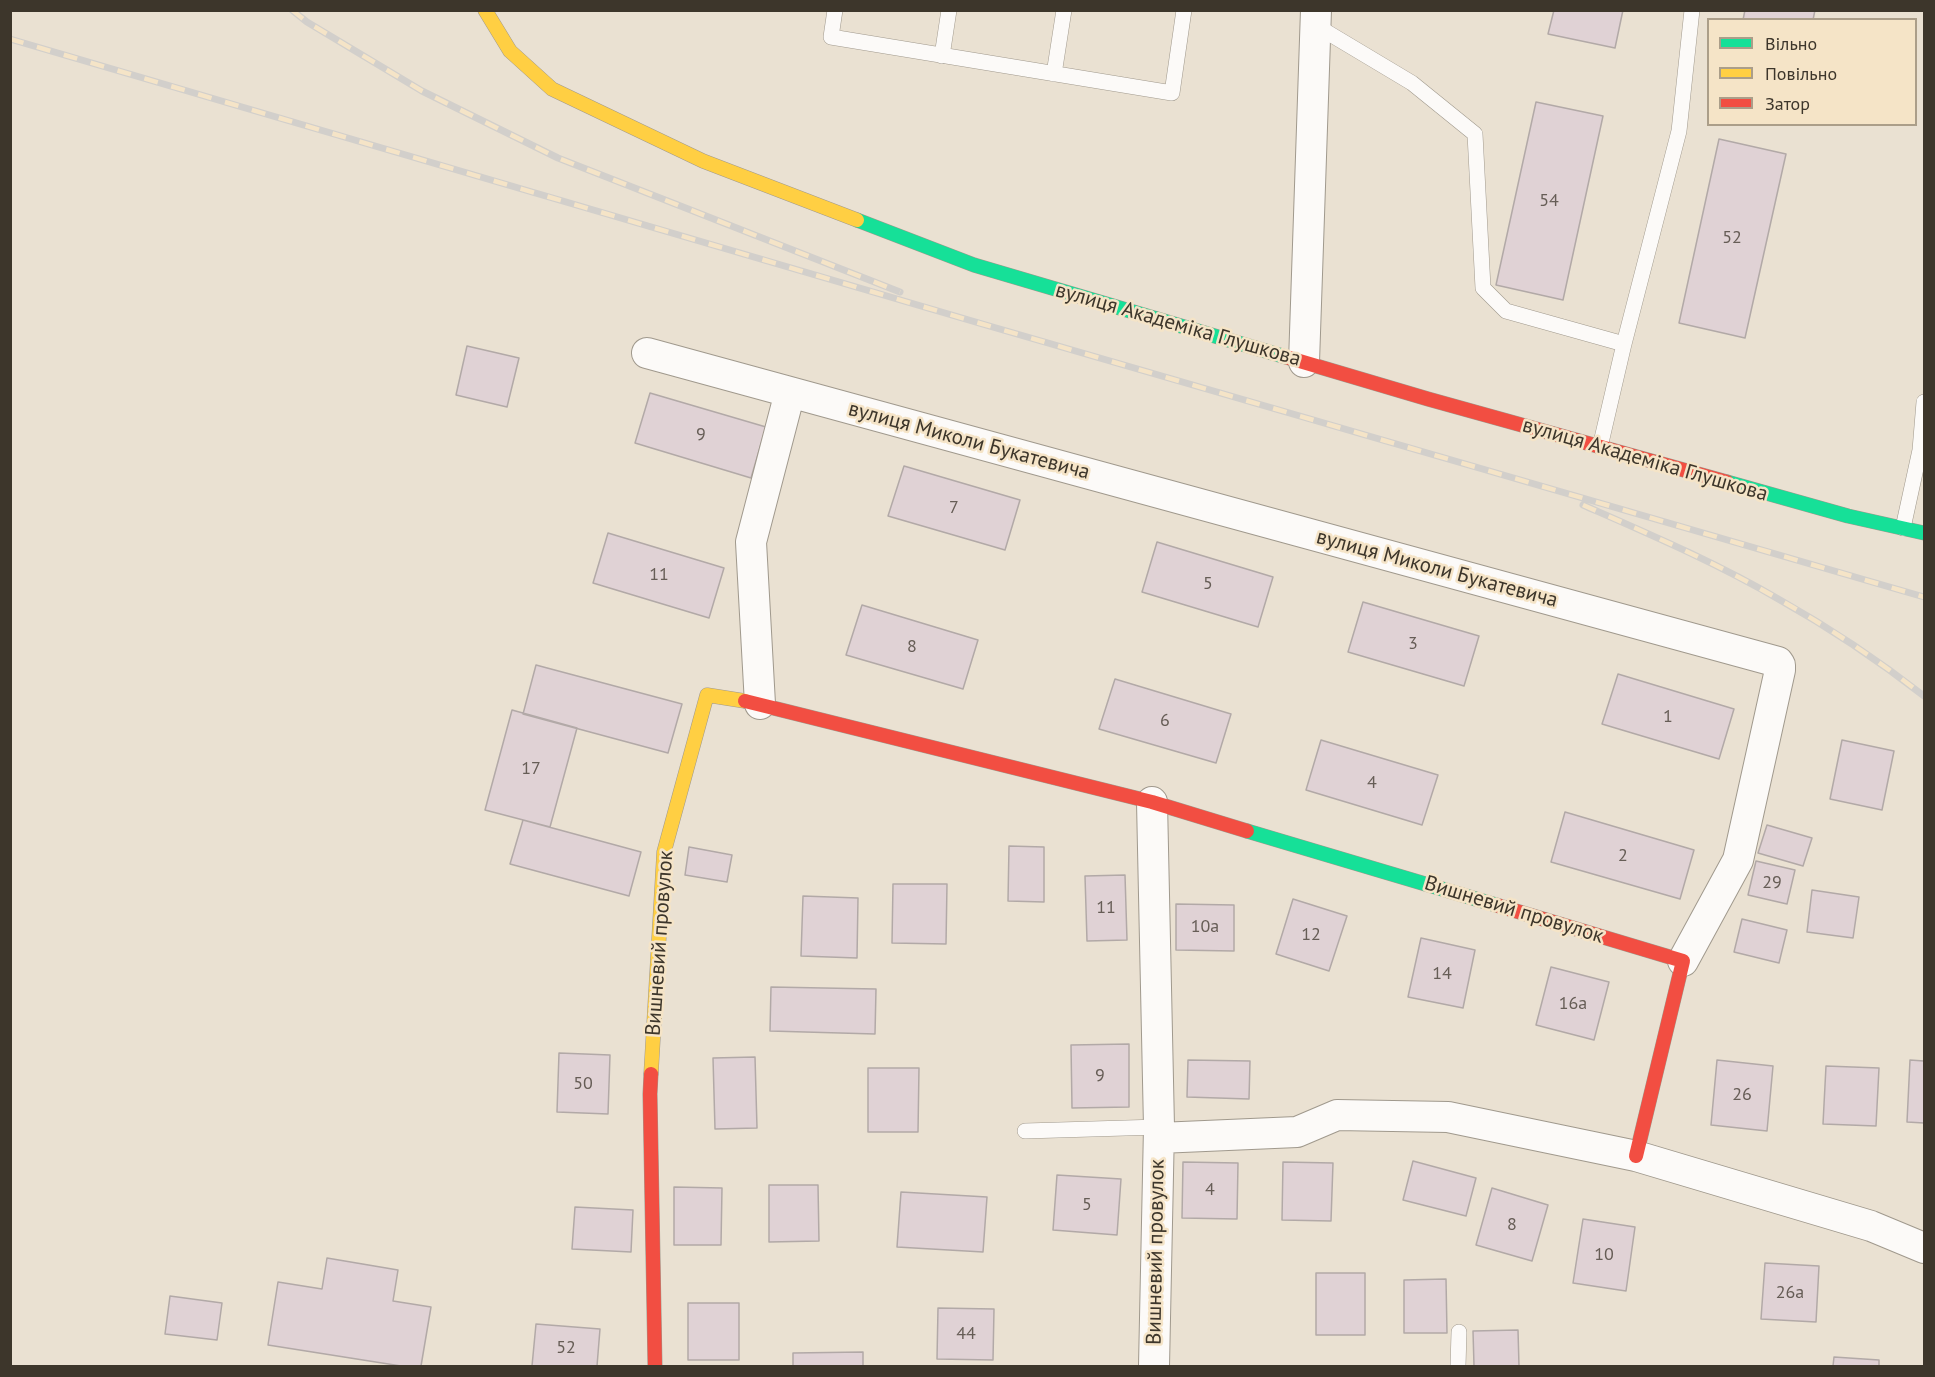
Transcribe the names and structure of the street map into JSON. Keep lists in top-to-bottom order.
{
  "streets": {
    "street": ["вулиця Академіка Глушкова", "вулиця Миколи Букатевича", "Вишневий провулок"]
  },
  "crossings": [
    ["вулиця Миколи Букатевича", "Вишневий провулок"]
  ],
  "house_numbers": [
    "54",
    "52",
    "9",
    "7",
    "11",
    "5",
    "3",
    "8",
    "1",
    "6",
    "17",
    "4",
    "2",
    "29",
    "11",
    "10а",
    "12",
    "14",
    "16а",
    "9",
    "50",
    "26",
    "4",
    "5",
    "8",
    "10",
    "26а",
    "44",
    "52"
  ],
  "legend": ["Вільно", "Повільно", "Затор"]
}
